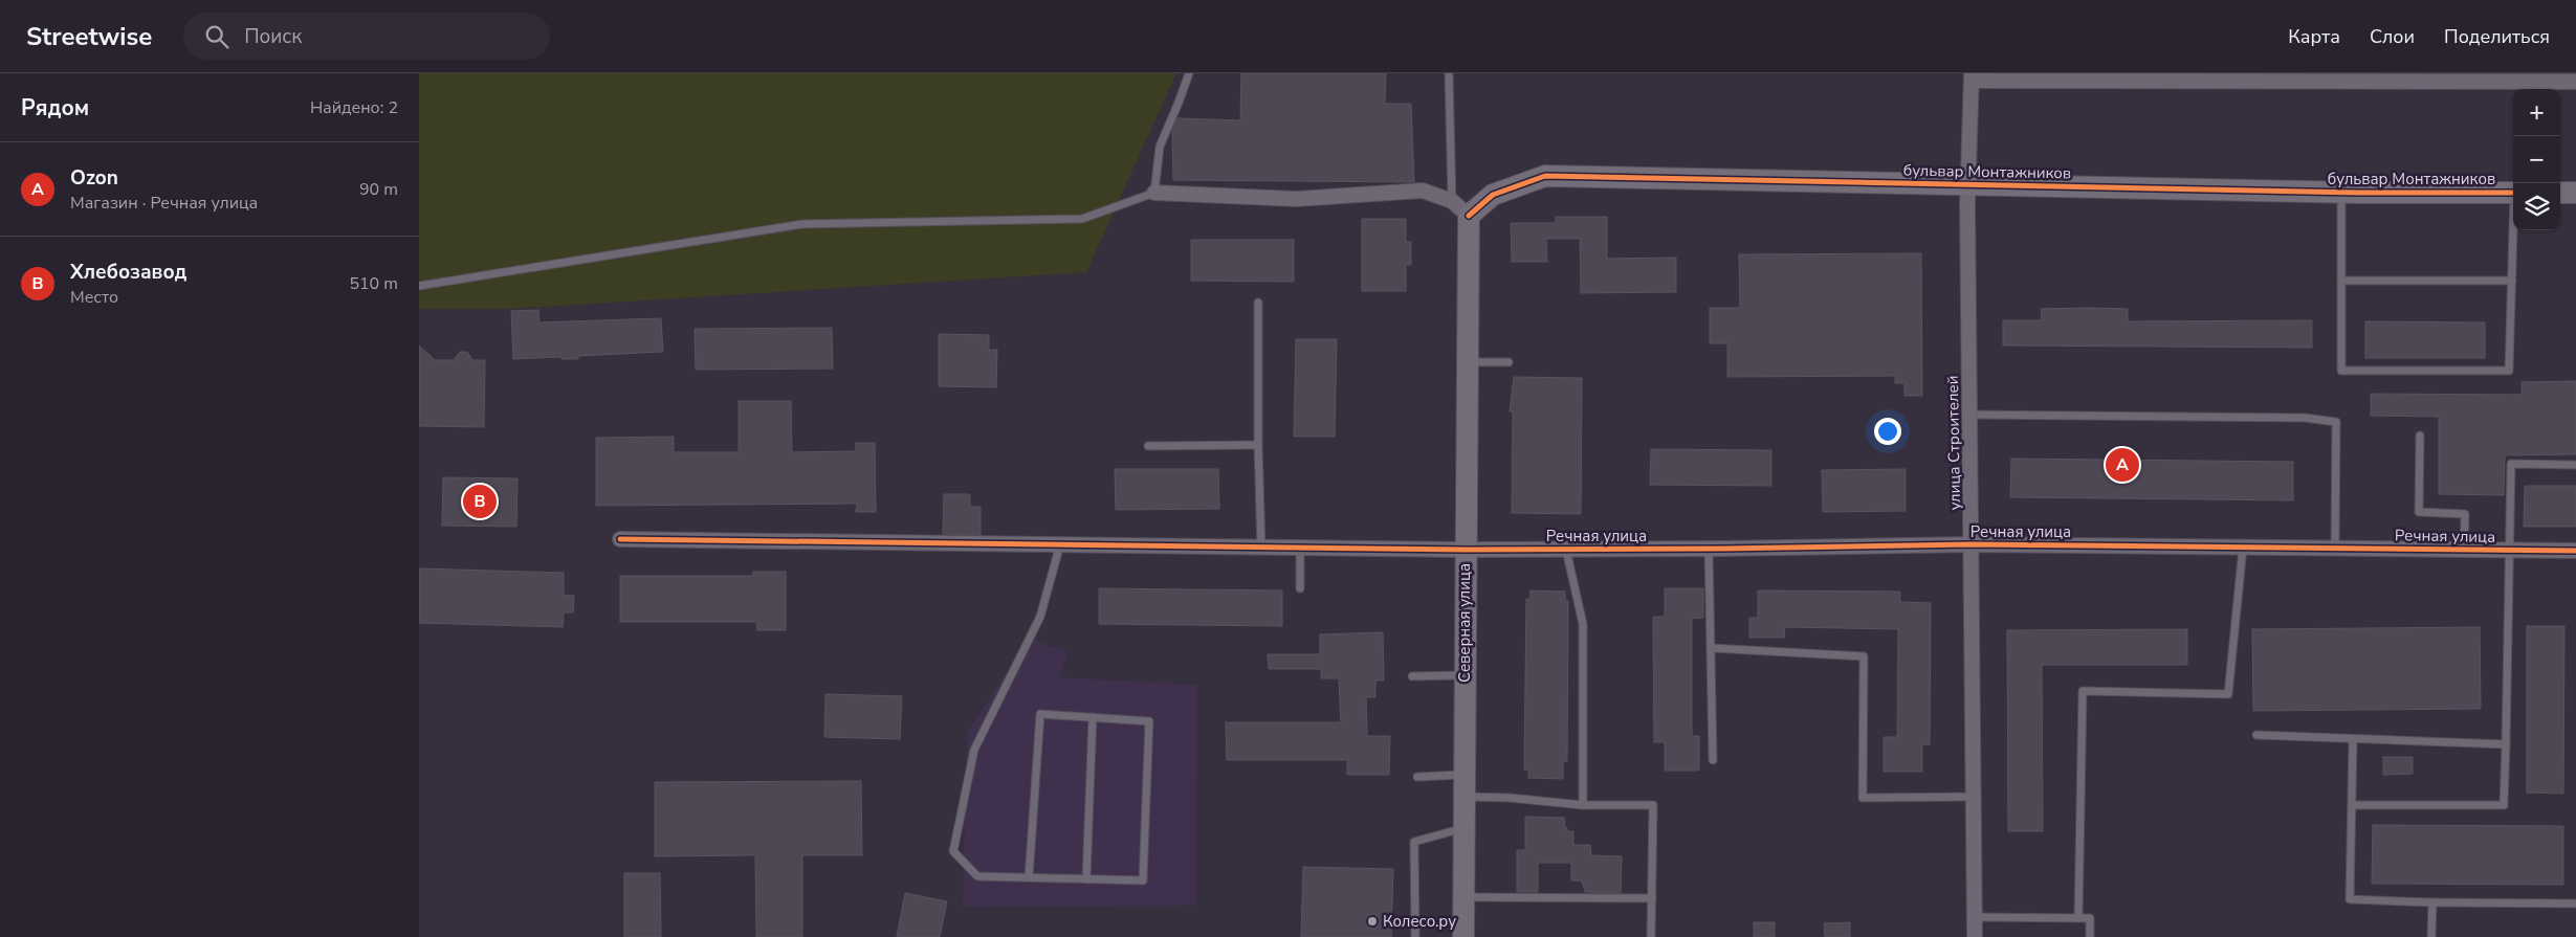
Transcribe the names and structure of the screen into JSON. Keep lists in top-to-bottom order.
{
  "streets": {
    "street": [
      "бульвар Монтажников",
      "улица Строителей",
      "Речная улица",
      "Северная улица"
    ]
  },
  "crossings": [
    ["бульвар Монтажников", "улица Строителей"],
    ["бульвар Монтажников", "Северная улица"],
    ["улица Строителей", "Речная улица"],
    ["Речная улица", "Северная улица"]
  ],
  "places": ["Колесо.ру"],
  "page": {
    "header": "Streetwise",
    "search": "Поиск",
    "nav": ["Карта", "Слои", "Поделиться"],
    "heading": ["Рядом", "Найдено: 2"],
    "map_buttons": ["+", "−"],
    "list": [
      {
        "mark": "A",
        "name": "Ozon",
        "note": "Магазин · Речная улица",
        "value": "90 m"
      },
      {
        "mark": "B",
        "name": "Хлебозавод",
        "note": "Место",
        "value": "510 m"
      }
    ],
    "pins": ["A", "B"]
  }
}
